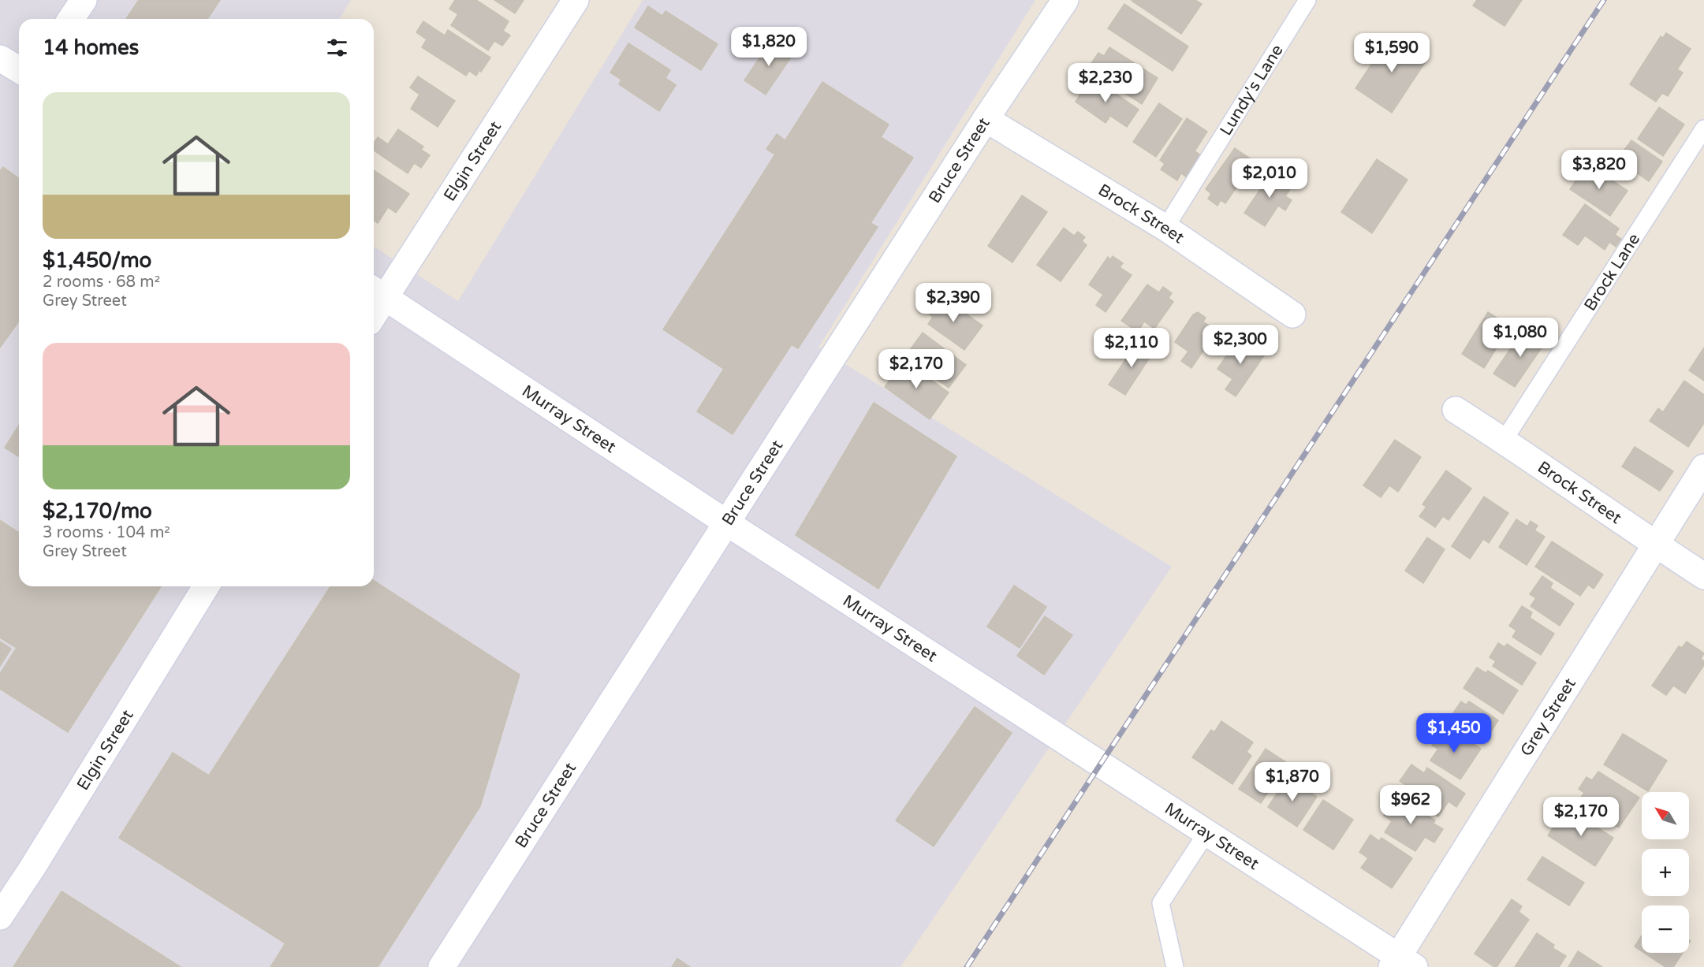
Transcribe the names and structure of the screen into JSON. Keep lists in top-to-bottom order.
{
  "streets": {
    "street": [
      "Elgin Street",
      "Bruce Street",
      "Brock Street",
      "Murray Street",
      "Grey Street"
    ],
    "lane": ["Lundy's Lane", "Brock Lane"]
  },
  "crossings": [
    ["Lundy's Lane", "Brock Street"],
    ["Elgin Street", "Murray Street"],
    ["Bruce Street", "Brock Street"],
    ["Bruce Street", "Murray Street"],
    ["Brock Street", "Brock Lane"],
    ["Brock Street", "Grey Street"],
    ["Murray Street", "Grey Street"]
  ],
  "north": "top left",
  "page": {
    "heading": "14 homes",
    "price": [
      "$1,820",
      "$1,590",
      "$2,230",
      "$3,820",
      "$2,010",
      "$2,390",
      "$1,080",
      "$2,300",
      "$2,110",
      "$2,170",
      "$1,450",
      "$1,870",
      "$962",
      "$2,170"
    ],
    "list": [
      {
        "name": "$1,450/mo",
        "note": "2 rooms · 68 m² · Grey Street"
      },
      {
        "name": "$2,170/mo",
        "note": "3 rooms · 104 m² · Grey Street"
      }
    ],
    "map_buttons": ["+", "−"]
  }
}
